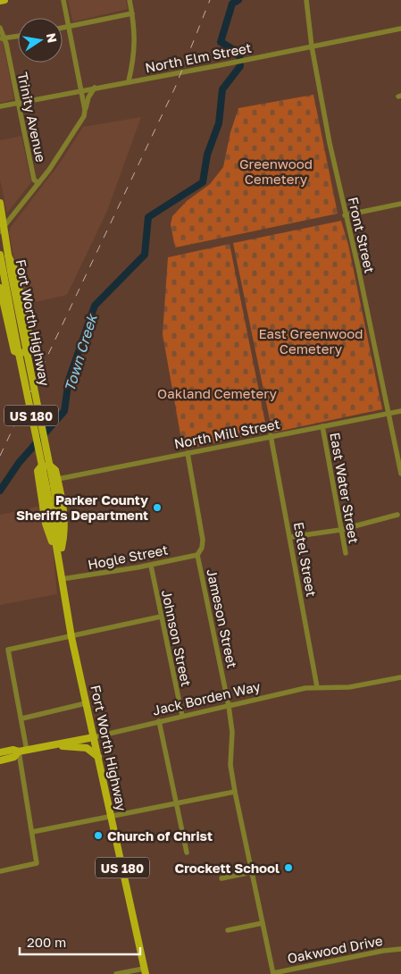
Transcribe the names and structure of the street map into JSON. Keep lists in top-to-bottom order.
{
  "streets": {
    "main road": ["Fort Worth Highway", "US 180", "Jack Borden Way"],
    "street": [
      "North Elm Street",
      "Trinity Avenue",
      "Front Street",
      "North Mill Street",
      "East Water Street",
      "Hogle Street",
      "Estel Street",
      "Jameson Street",
      "Johnson Street",
      "Oakwood Drive"
    ]
  },
  "crossings": [
    ["North Elm Street", "Trinity Avenue"],
    ["North Elm Street", "Front Street"],
    ["Front Street", "North Mill Street"],
    ["Fort Worth Highway", "Hogle Street"],
    ["Fort Worth Highway", "Jack Borden Way"],
    ["North Mill Street", "East Water Street"],
    ["North Mill Street", "Estel Street"],
    ["North Mill Street", "Jameson Street"],
    ["Hogle Street", "Jameson Street"],
    ["Hogle Street", "Johnson Street"],
    ["Estel Street", "Jack Borden Way"],
    ["Jameson Street", "Jack Borden Way"],
    ["Jameson Street", "Oakwood Drive"],
    ["Johnson Street", "Jack Borden Way"]
  ],
  "water": ["Town Creek"],
  "parks": ["Greenwood Cemetery", "East Greenwood Cemetery", "Oakland Cemetery"],
  "places": ["Parker County Sheriffs Department", "Church of Christ", "Crockett School"],
  "scale_bar": "200 m",
  "north": "right"
}
